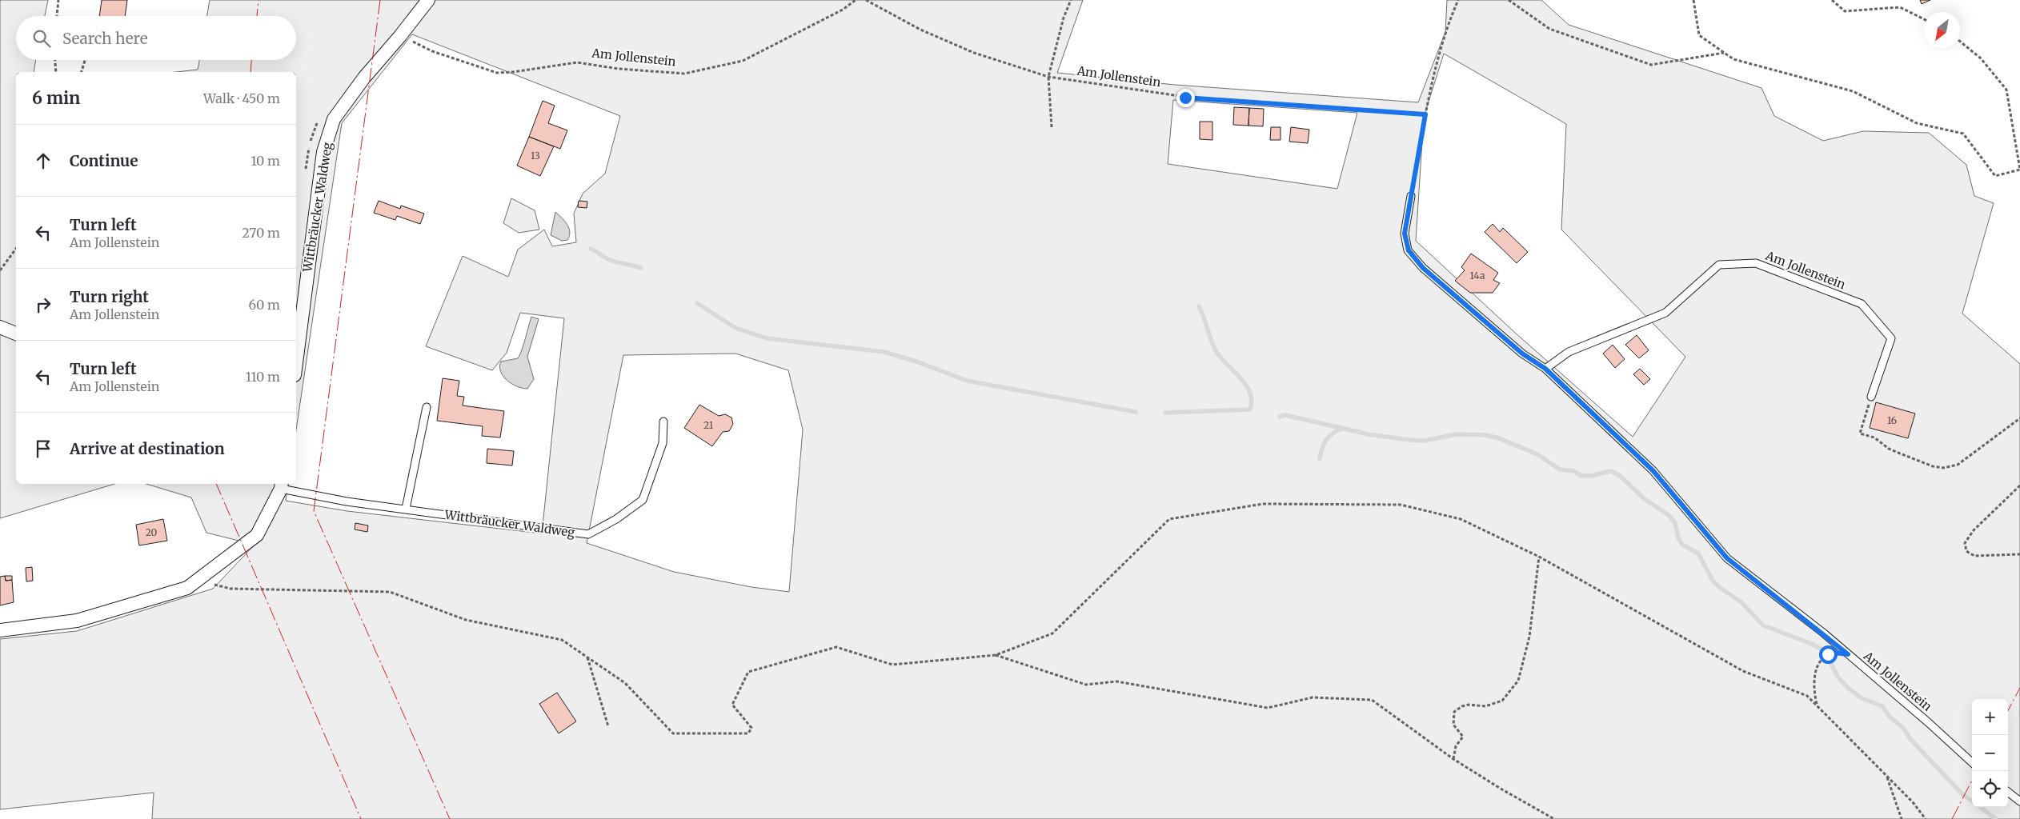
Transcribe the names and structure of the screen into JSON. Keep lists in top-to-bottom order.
{
  "streets": {
    "street": ["Wittbräucker Waldweg"],
    "lane": ["Am Jollenstein"]
  },
  "crossings": [
    ["Am Jollenstein", "Wittbräucker Waldweg"]
  ],
  "house_numbers": [
    "13",
    "14a",
    "16",
    "21",
    "20"
  ],
  "north": "bottom left",
  "page": {
    "search": "Search here",
    "heading": ["6 min", "Walk · 450 m"],
    "list": [
      ["Continue", "10 m"],
      ["Turn left", "Am Jollenstein", "270 m"],
      ["Turn right", "Am Jollenstein", "60 m"],
      ["Turn left", "Am Jollenstein", "110 m"],
      "Arrive at destination"
    ],
    "map_buttons": ["+", "−"]
  }
}
